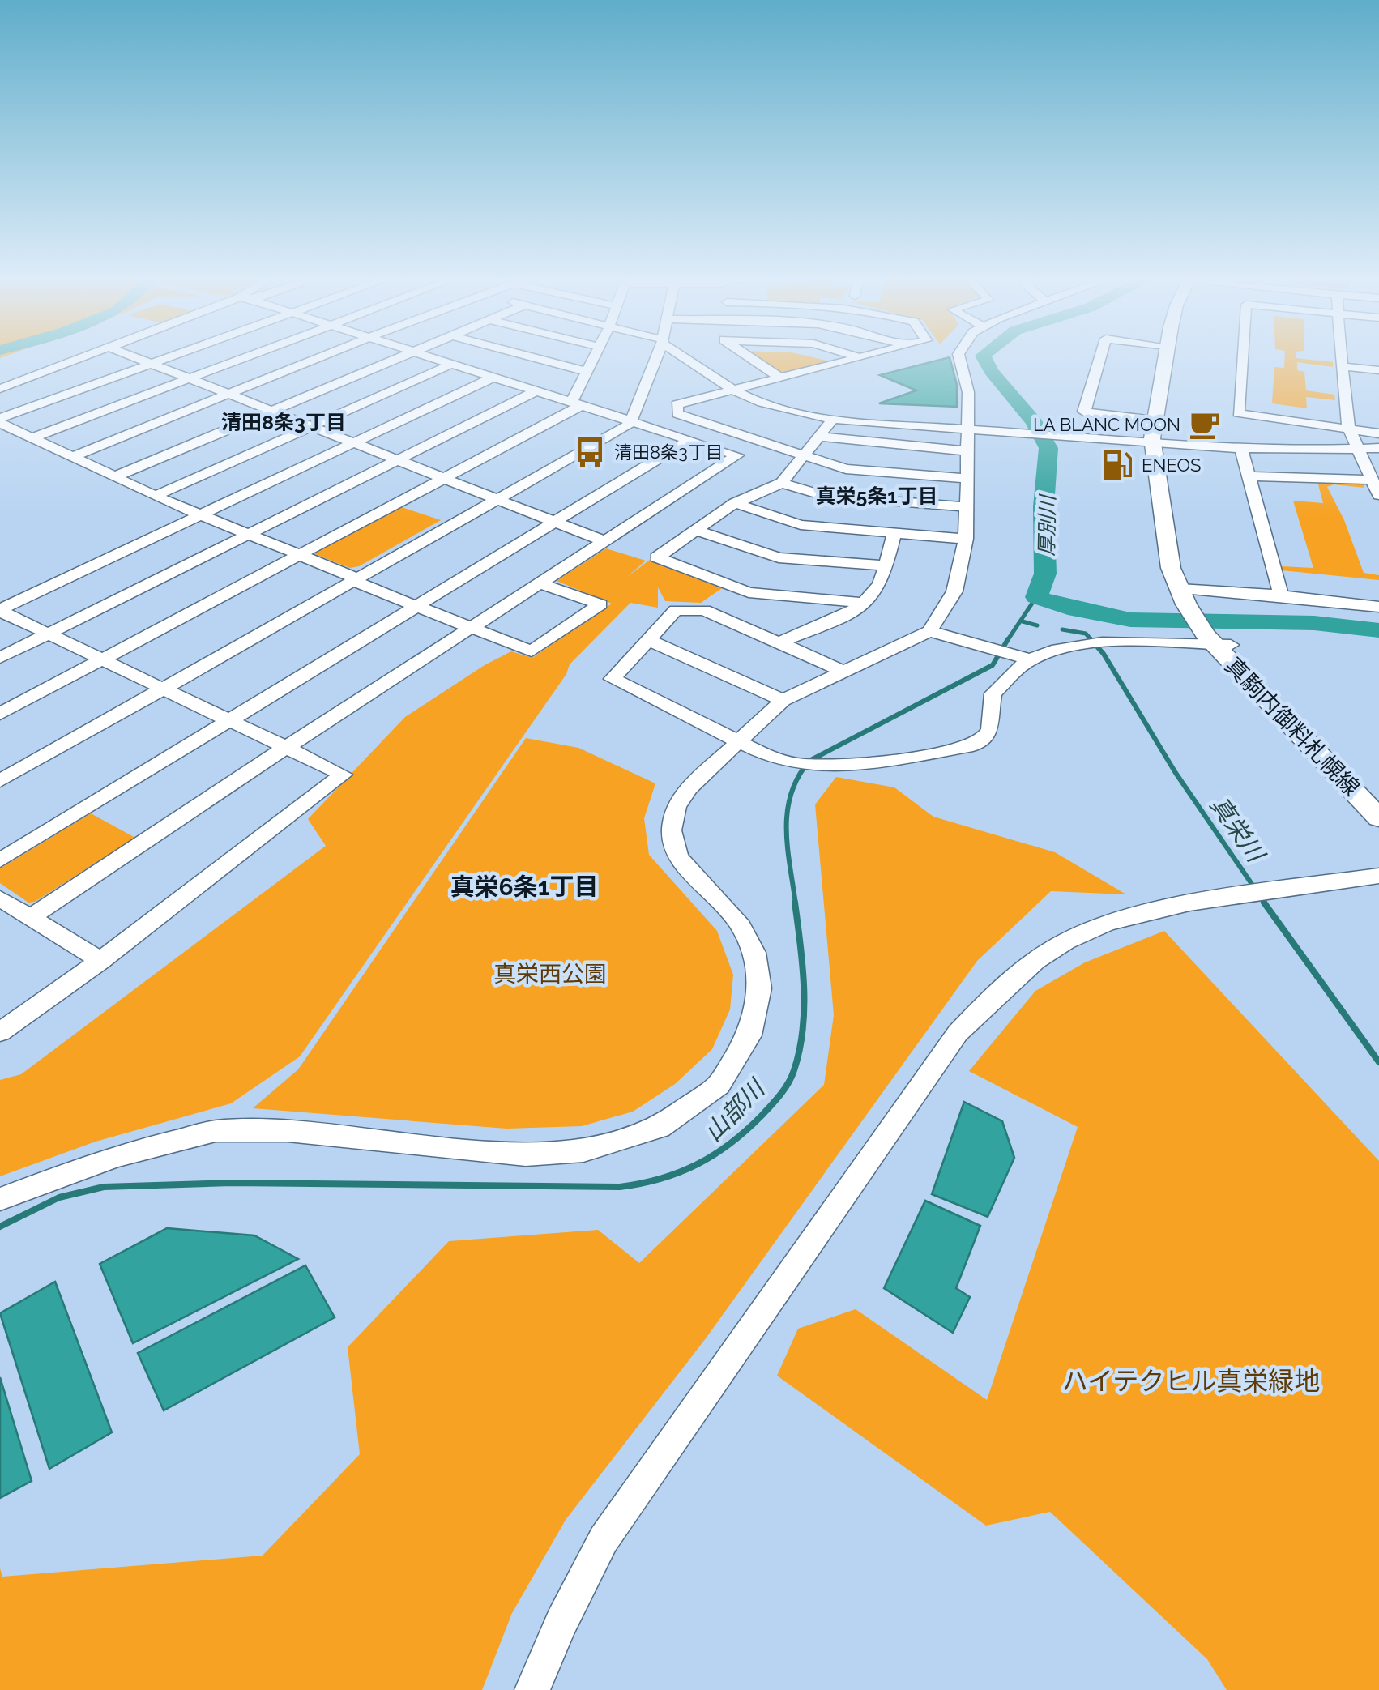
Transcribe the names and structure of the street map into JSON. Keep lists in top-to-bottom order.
{
  "streets": {
    "main road": ["真駒内御料札幌線"]
  },
  "districts": ["清田8条3丁目", "真栄5条1丁目", "真栄6条1丁目"],
  "water": ["厚別川", "真栄川", "山部川"],
  "parks": ["真栄西公園", "ハイテクヒル真栄緑地"],
  "places": {
    "cafe": ["LA BLANC MOON"],
    "bus stop": ["清田8条3丁目"],
    "fuel station": ["ENEOS"]
  }
}
